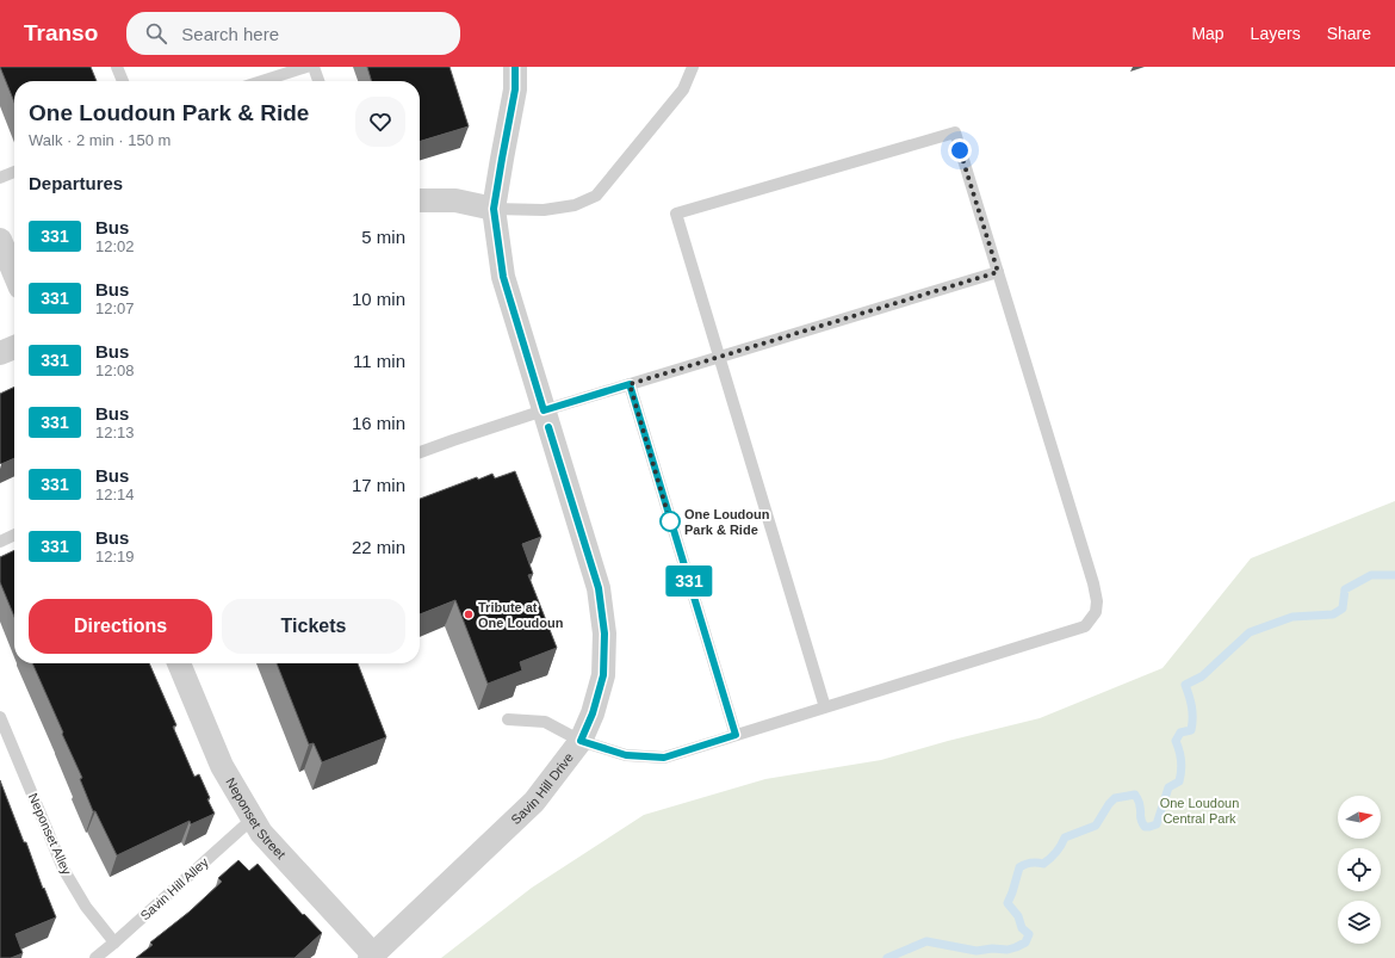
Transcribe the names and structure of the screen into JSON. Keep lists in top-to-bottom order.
{
  "streets": {
    "street": ["Savin Hill Drive", "Neponset Street"],
    "lane": ["Neponset Alley", "Savin Hill Alley"]
  },
  "crossings": [
    ["Savin Hill Drive", "Neponset Street"],
    ["Neponset Street", "Savin Hill Alley"],
    ["Neponset Alley", "Savin Hill Alley"]
  ],
  "parks": ["One Loudoun Central Park"],
  "places": ["One Loudoun Park & Ride", "Tribute at One Loudoun"],
  "lines": ["bus line 331"],
  "north": "right",
  "page": {
    "header": "Transo",
    "search": "Search here",
    "nav": ["Map", "Layers", "Share"],
    "on_map": "331",
    "heading": [
      ["One Loudoun Park & Ride", "Walk · 2 min · 150 m"],
      "Departures"
    ],
    "list": [
      {
        "mark": "331",
        "name": "Bus",
        "note": "12:02",
        "value": "5 min"
      },
      {
        "mark": "331",
        "name": "Bus",
        "note": "12:07",
        "value": "10 min"
      },
      {
        "mark": "331",
        "name": "Bus",
        "note": "12:08",
        "value": "11 min"
      },
      {
        "mark": "331",
        "name": "Bus",
        "note": "12:13",
        "value": "16 min"
      },
      {
        "mark": "331",
        "name": "Bus",
        "note": "12:14",
        "value": "17 min"
      },
      {
        "mark": "331",
        "name": "Bus",
        "note": "12:19",
        "value": "22 min"
      }
    ],
    "buttons": ["Directions", "Tickets"]
  }
}
